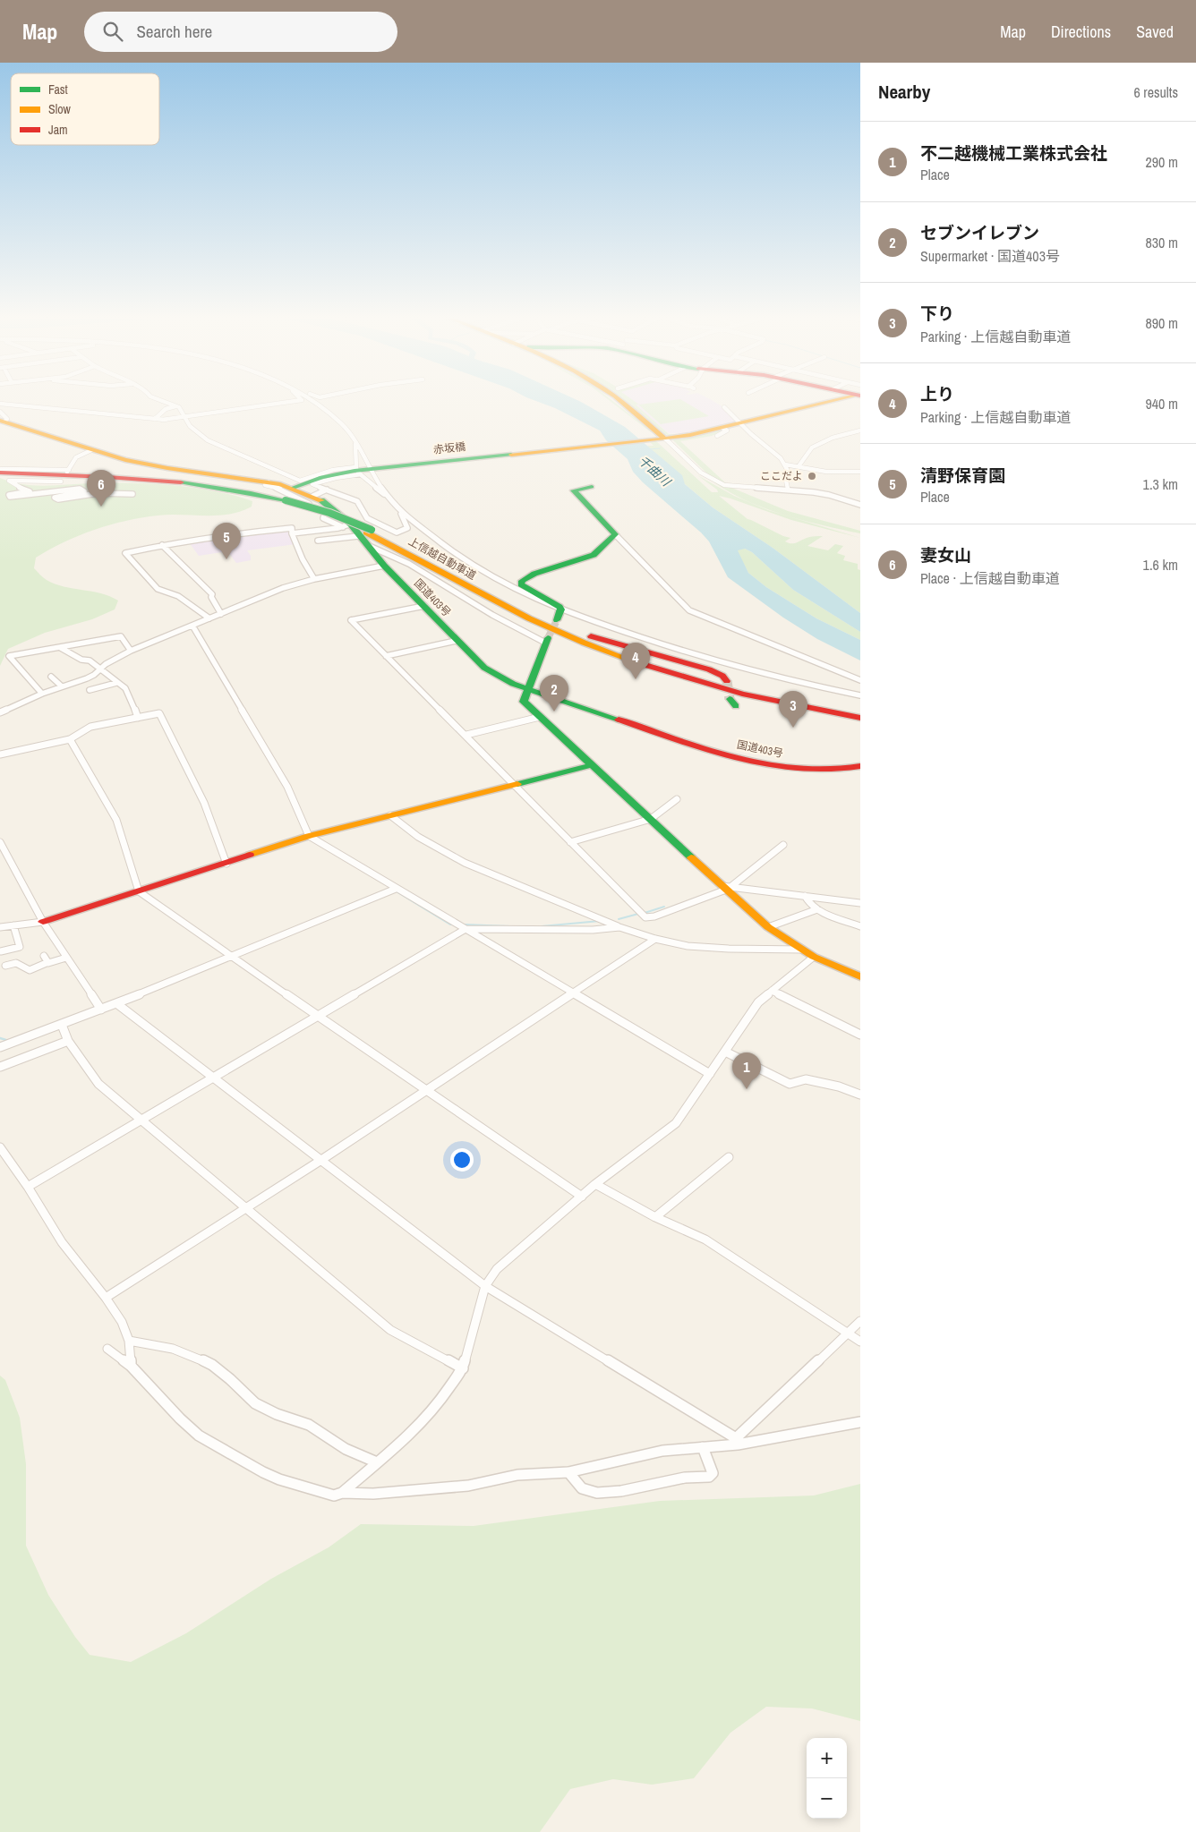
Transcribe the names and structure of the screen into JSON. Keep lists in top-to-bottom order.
{
  "streets": {
    "main road": ["赤坂橋", "上信越自動車道", "国道403号"]
  },
  "crossings": [
    ["赤坂橋", "国道403号"],
    ["上信越自動車道", "国道403号"]
  ],
  "water": ["千曲川"],
  "places": ["ここだよ"],
  "legend": ["Fast", "Slow", "Jam"],
  "page": {
    "header": "Map",
    "search": "Search here",
    "nav": ["Map", "Directions", "Saved"],
    "heading": ["Nearby", "6 results"],
    "list": [
      {
        "mark": "1",
        "name": "不二越機械工業株式会社",
        "note": "Place",
        "value": "290 m"
      },
      {
        "mark": "2",
        "name": "セブンイレブン",
        "note": "Supermarket · 国道403号",
        "value": "830 m"
      },
      {
        "mark": "3",
        "name": "下り",
        "note": "Parking · 上信越自動車道",
        "value": "890 m"
      },
      {
        "mark": "4",
        "name": "上り",
        "note": "Parking · 上信越自動車道",
        "value": "940 m"
      },
      {
        "mark": "5",
        "name": "清野保育園",
        "note": "Place",
        "value": "1.3 km"
      },
      {
        "mark": "6",
        "name": "妻女山",
        "note": "Place · 上信越自動車道",
        "value": "1.6 km"
      }
    ],
    "pins": [
      "6",
      "5",
      "4",
      "2",
      "3",
      "1"
    ],
    "map_buttons": ["+", "−"]
  }
}
